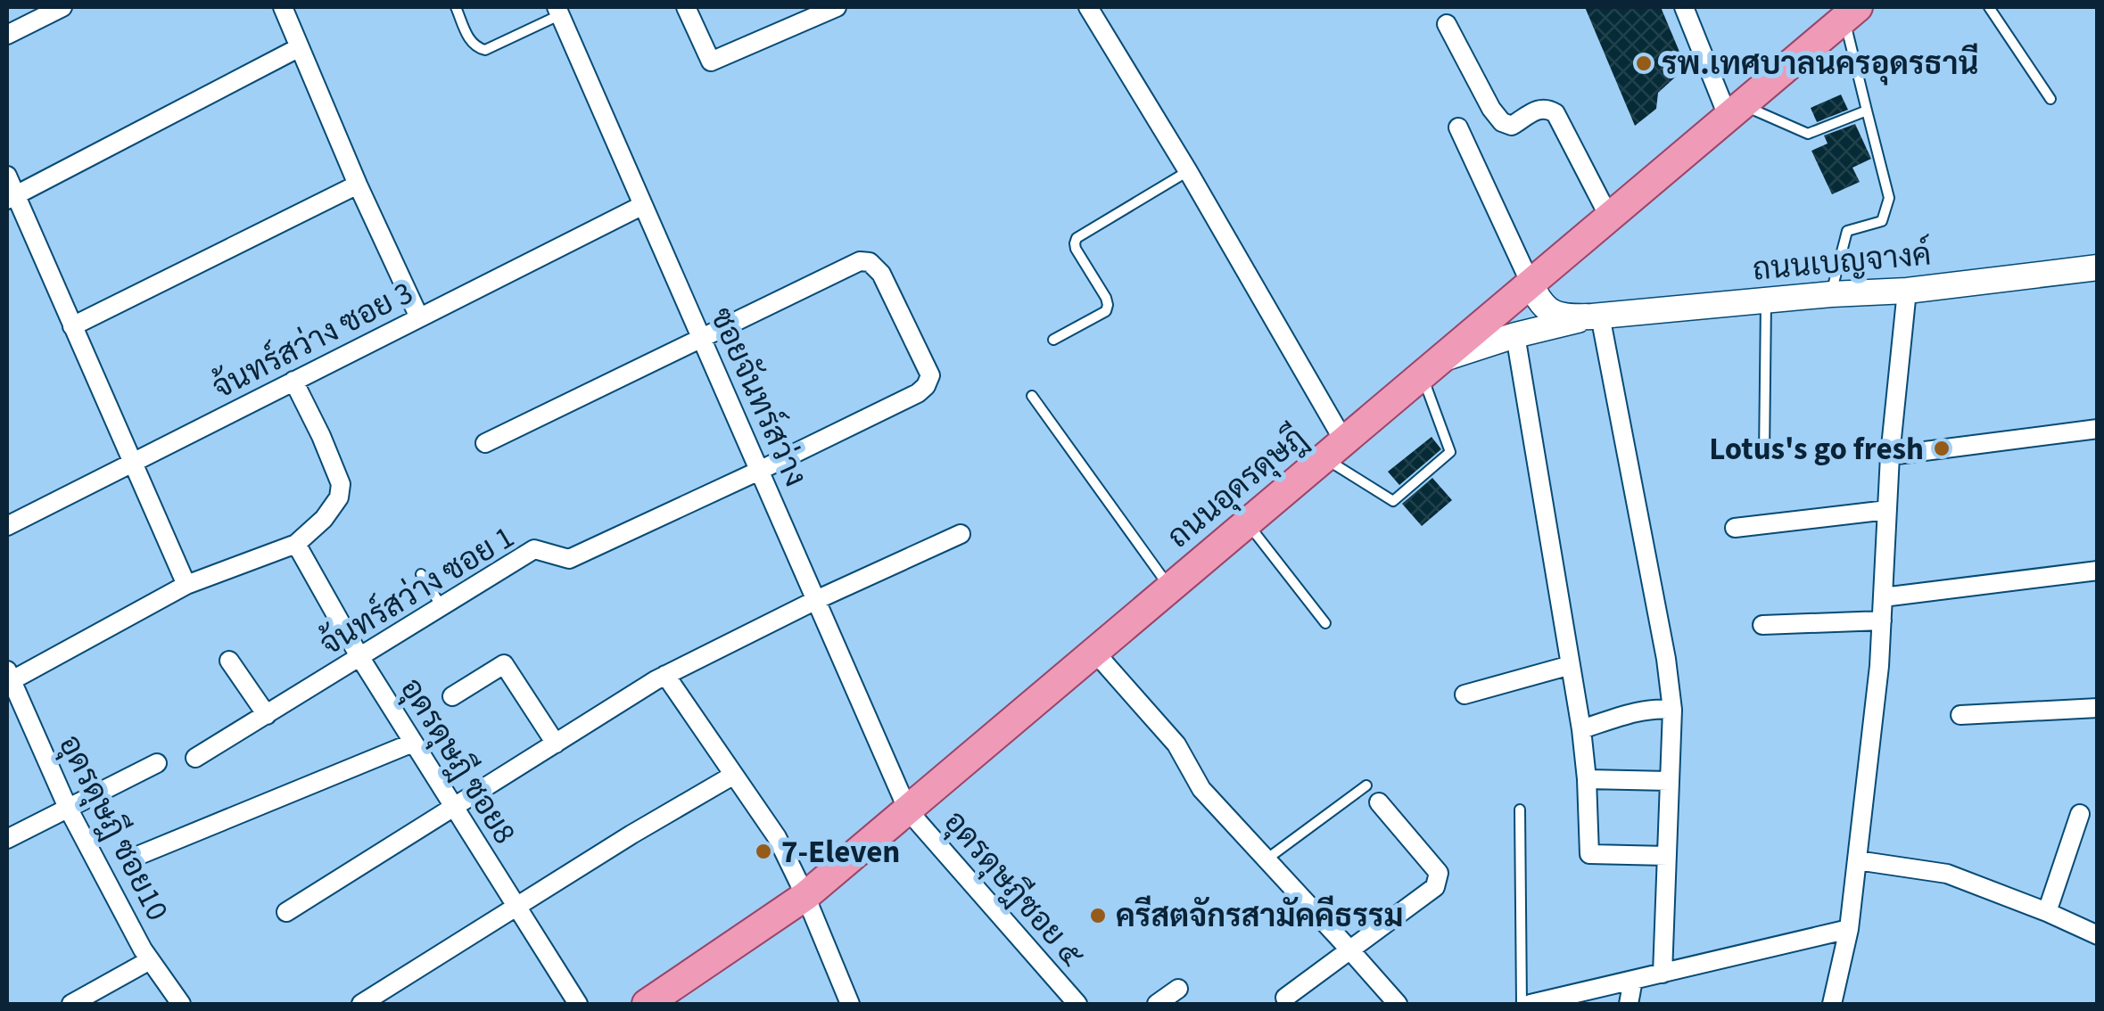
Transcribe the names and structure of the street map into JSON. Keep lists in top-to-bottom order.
{
  "streets": {
    "main road": ["ถนนอุดรดุษฎี"],
    "street": [
      "ถนนเบญจางค์",
      "จ้นทร์สว่าง ซอย 3",
      "ซอยจันทร์สว่าง",
      "จ้นทร์สว่าง ซอย 1",
      "อุดรดุษฎี ซอย8",
      "อุดรดุษฎี ซอย10",
      "อุดรดุษฎีซอย ๕"
    ]
  },
  "crossings": [
    ["ถนนเบญจางค์", "ถนนอุดรดุษฎี"],
    ["จ้นทร์สว่าง ซอย 3", "ซอยจันทร์สว่าง"],
    ["ซอยจันทร์สว่าง", "ถนนอุดรดุษฎี"],
    ["ซอยจันทร์สว่าง", "จ้นทร์สว่าง ซอย 1"],
    ["ซอยจันทร์สว่าง", "อุดรดุษฎีซอย ๕"],
    ["ถนนอุดรดุษฎี", "อุดรดุษฎีซอย ๕"],
    ["จ้นทร์สว่าง ซอย 1", "อุดรดุษฎี ซอย8"]
  ],
  "places": [
    "รพ.เทศบาลนครอุดรธานี",
    "Lotus's go fresh",
    "7-Eleven",
    "ครีสตจักรสามัคคีธรรม"
  ]
}
